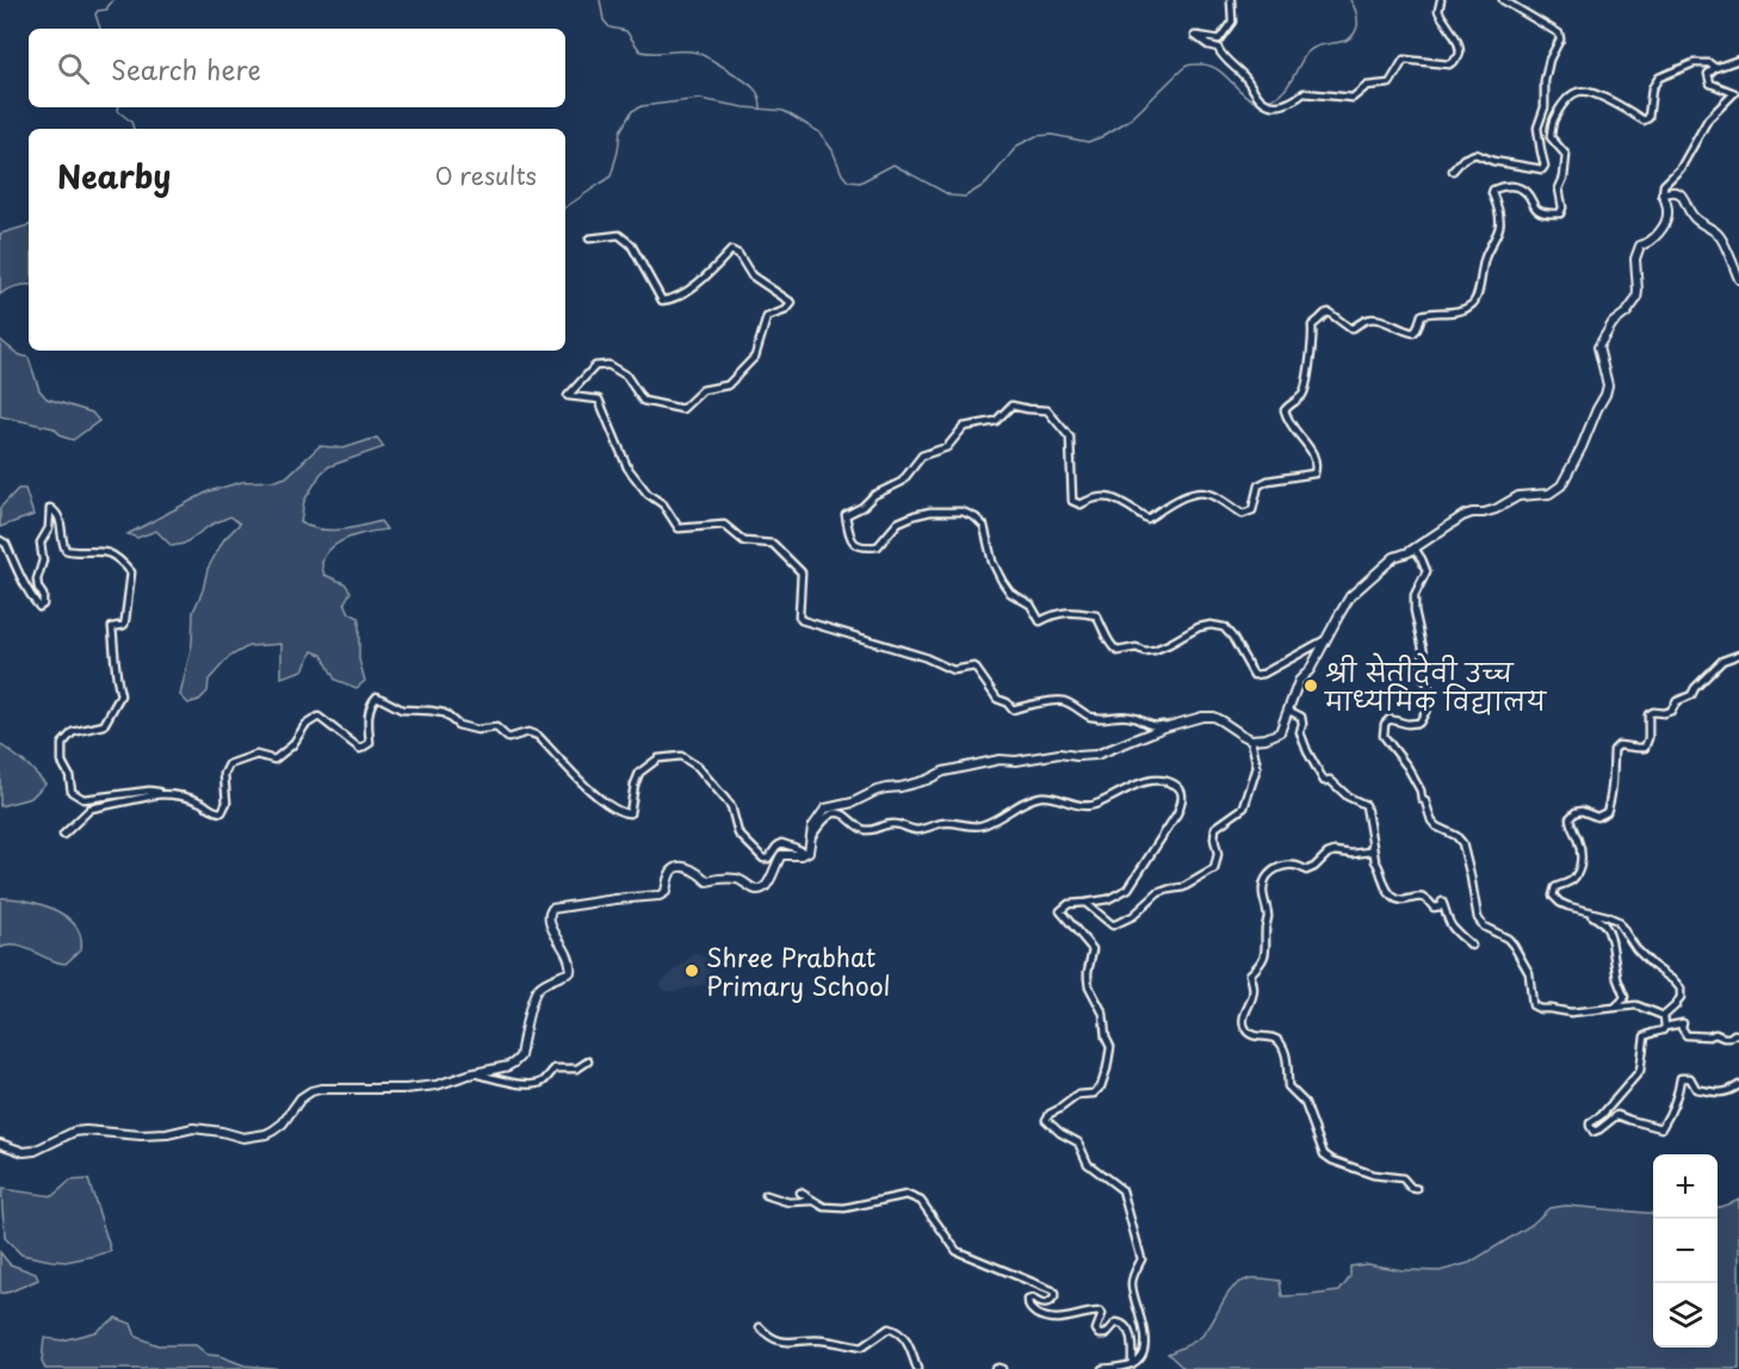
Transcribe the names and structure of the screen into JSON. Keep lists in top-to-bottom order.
{
  "places": ["श्री सेतीदेवी उच्च माध्यमिक विद्यालय", "Shree Prabhat Primary School"],
  "page": {
    "search": "Search here",
    "heading": ["Nearby", "0 results"],
    "map_buttons": ["+", "−"]
  }
}
